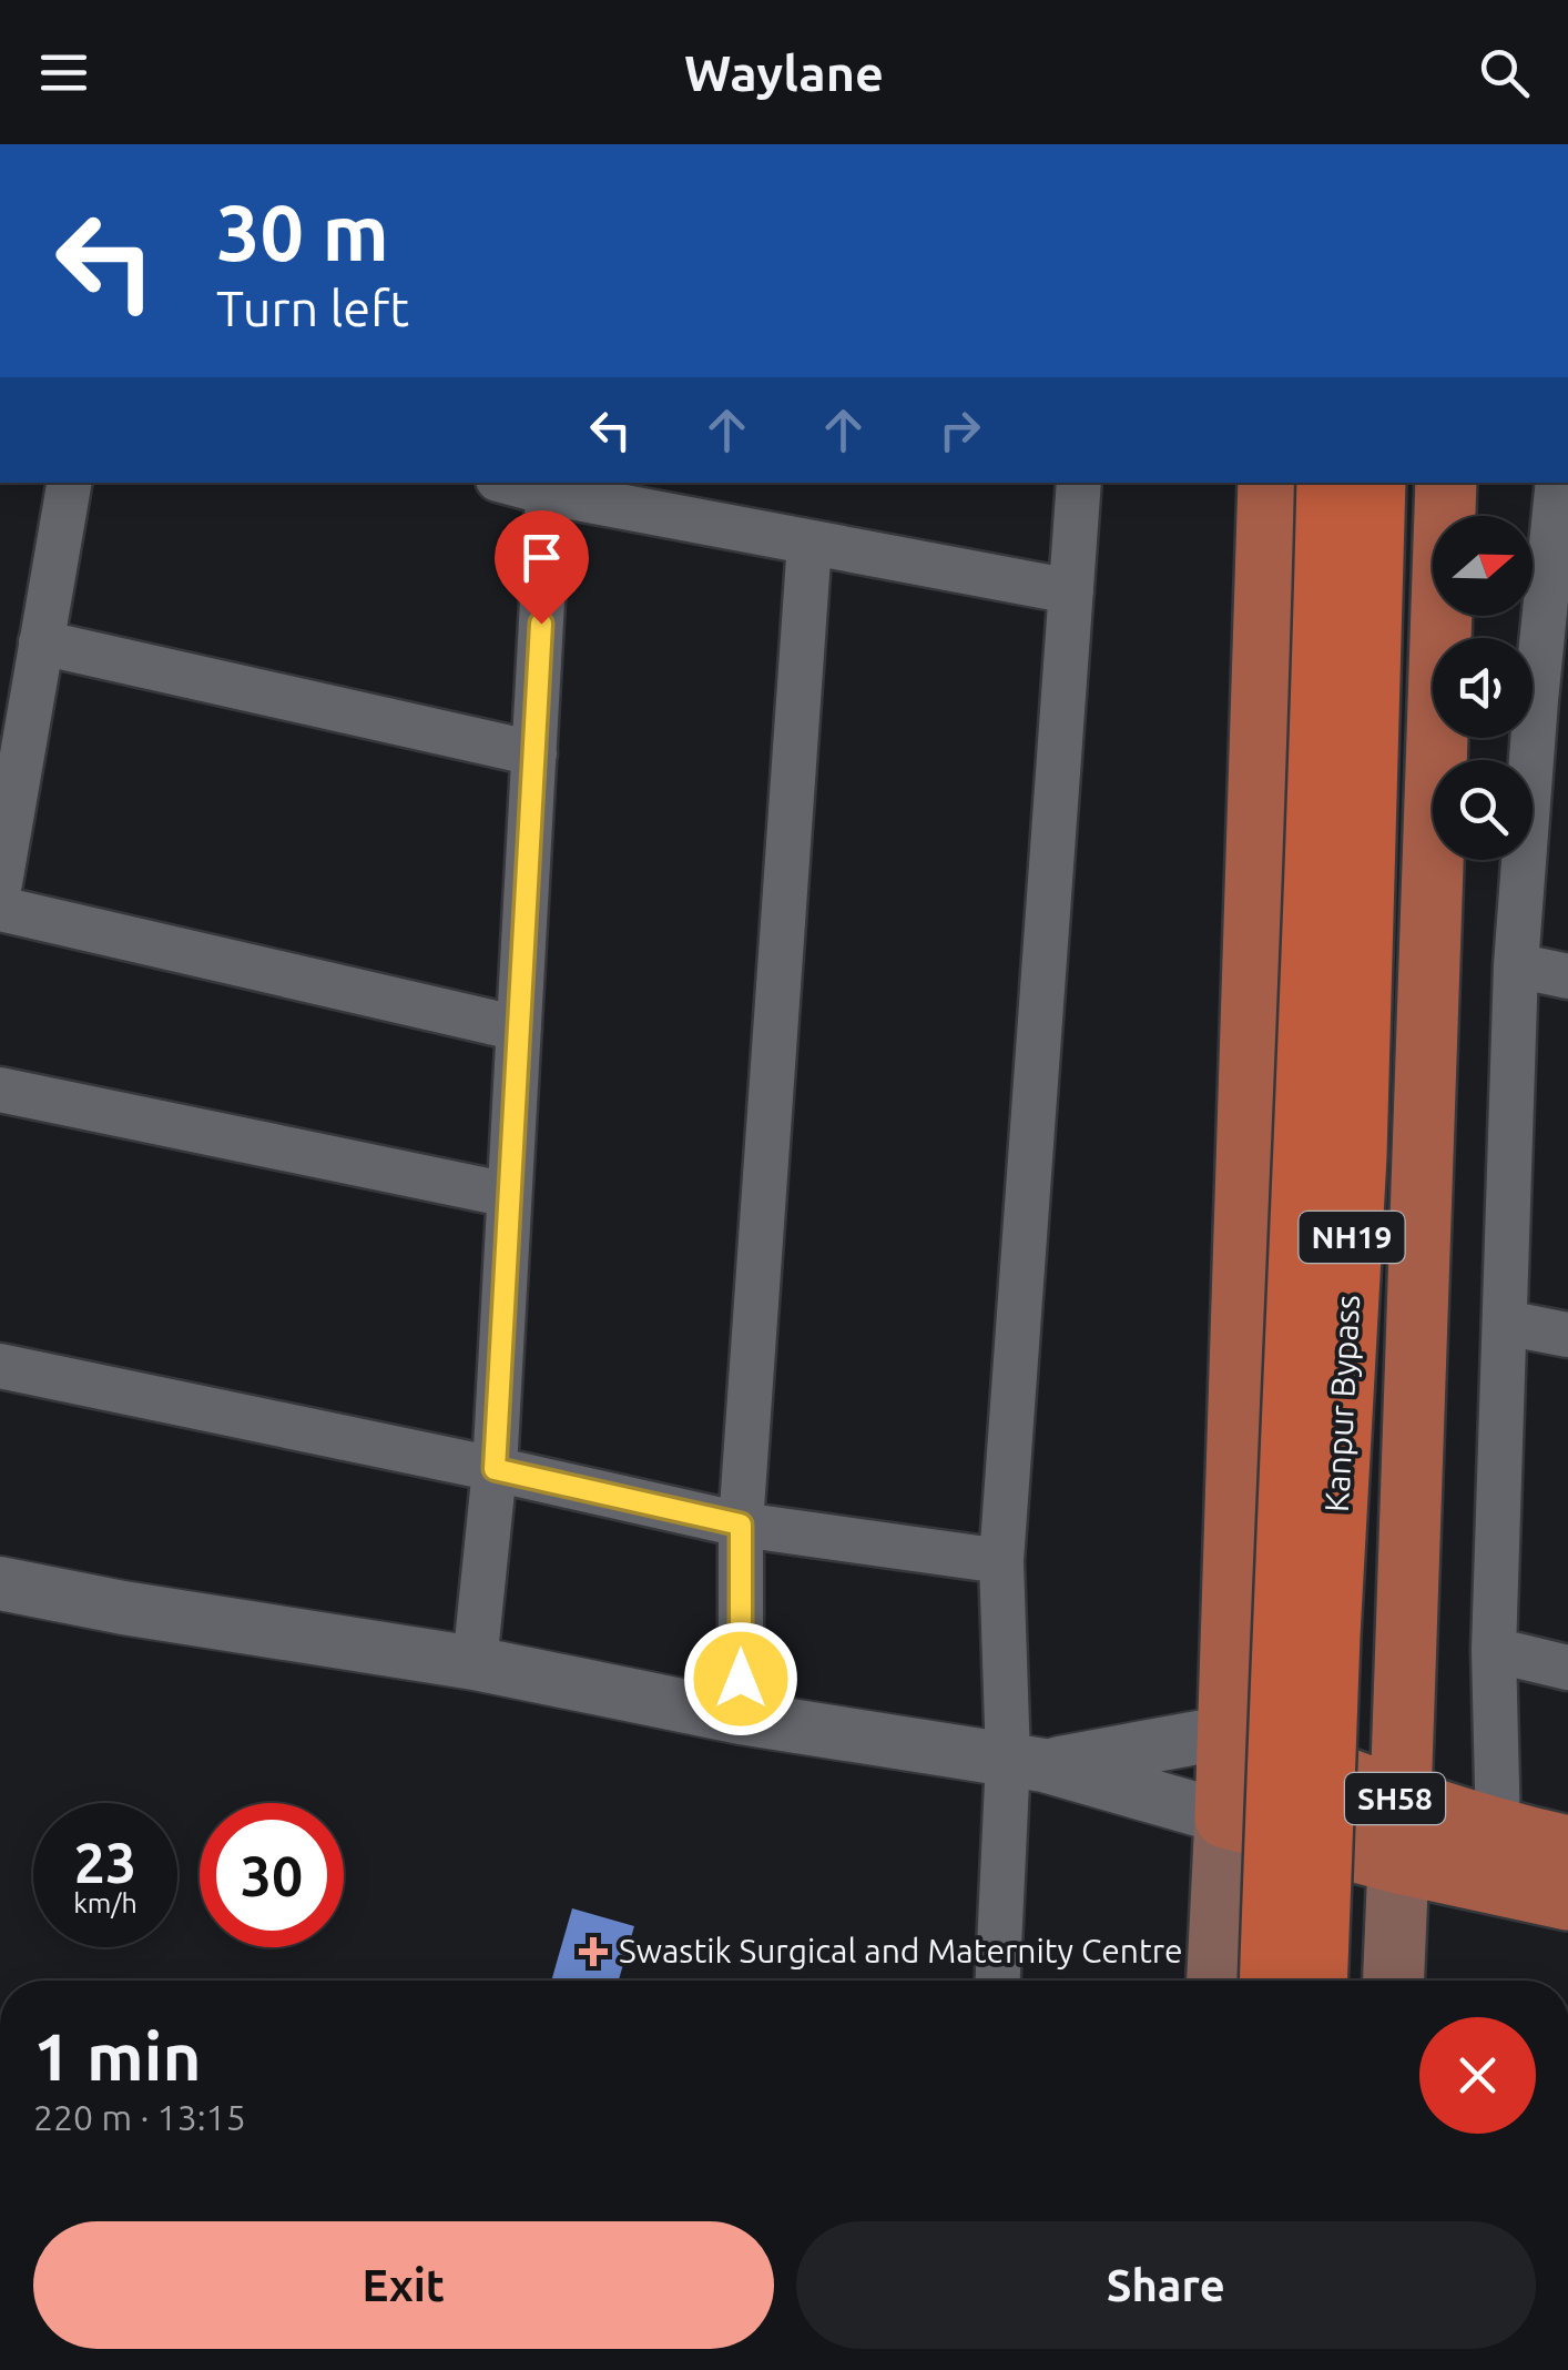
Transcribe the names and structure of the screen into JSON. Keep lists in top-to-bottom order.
{
  "streets": {
    "highway": ["NH19", "Kanpur Bypass"],
    "main road": ["SH58"]
  },
  "places": {
    "health": ["Swastik Surgical and Maternity Centre"]
  },
  "north": "right",
  "page": {
    "header": "Waylane",
    "turn": ["30 m", "Turn left"],
    "speed": "23 km/h",
    "limit": "30",
    "heading": ["1 min", "220 m · 13:15"],
    "buttons": ["Exit", "Share"]
  }
}
